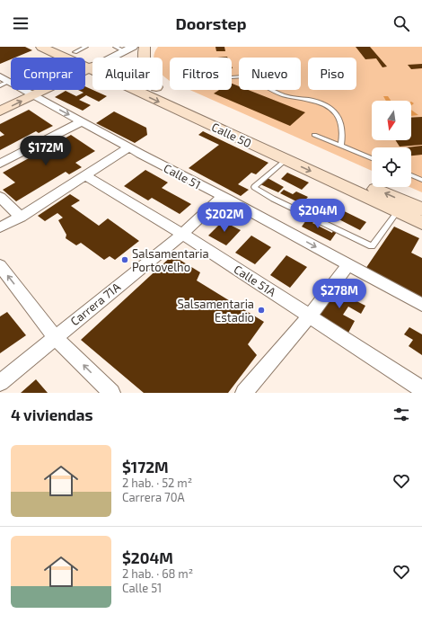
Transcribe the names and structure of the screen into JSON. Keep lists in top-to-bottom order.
{
  "streets": {
    "main road": ["Calle 50"],
    "street": ["Calle 51", "Calle 51A", "Carrera 71A"]
  },
  "crossings": [
    ["Calle 51", "Carrera 71A"],
    ["Calle 51A", "Carrera 71A"]
  ],
  "one_way": ["Calle 51"],
  "places": ["Salsamentaria Portovelho", "Salsamentaria Estadio"],
  "north": "bottom",
  "page": {
    "header": "Doorstep",
    "chip": [
      "Comprar",
      "Alquilar",
      "Filtros",
      "Nuevo",
      "Piso"
    ],
    "price": [
      "$172M",
      "$204M",
      "$202M",
      "$278M"
    ],
    "heading": "4 viviendas",
    "list": [
      {
        "name": "$172M",
        "note": "2 hab. · 52 m² · Carrera 70A"
      },
      {
        "name": "$204M",
        "note": "2 hab. · 68 m² · Calle 51"
      }
    ]
  }
}
